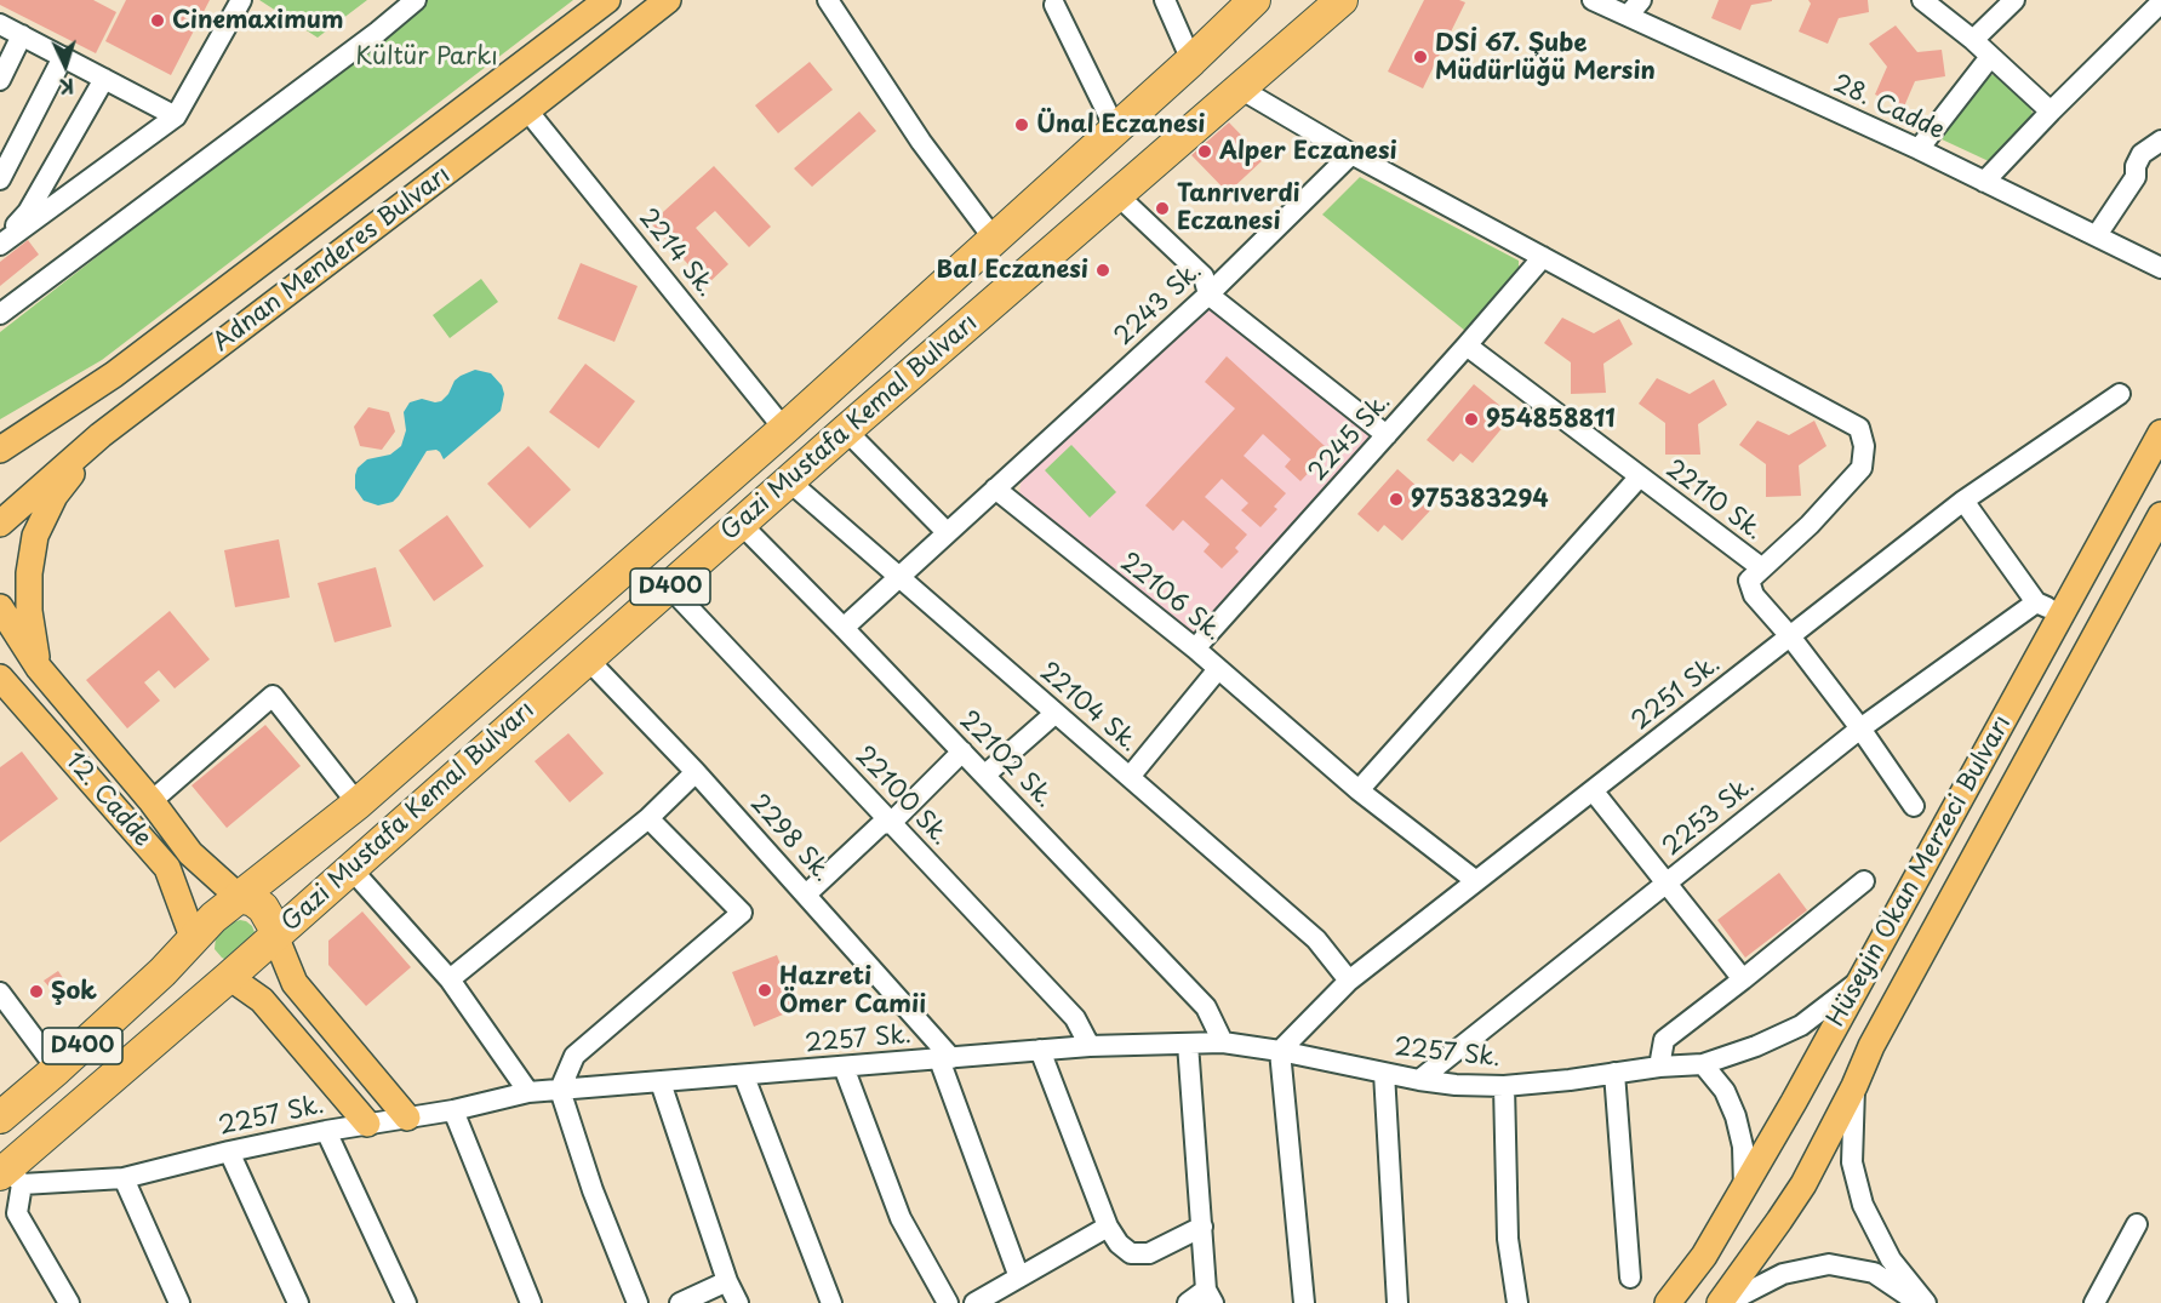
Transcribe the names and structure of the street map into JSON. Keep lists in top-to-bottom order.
{
  "streets": {
    "highway": ["Gazi Mustafa Kemal Bulvarı", "D400"],
    "main road": ["Adnan Menderes Bulvarı", "12. Cadde", "Hüseyin Okan Merzeci Bulvarı"],
    "street": [
      "28. Cadde",
      "2214 Sk.",
      "2243 Sk.",
      "2245 Sk.",
      "22110 Sk.",
      "22106 Sk.",
      "2251 Sk.",
      "22104 Sk.",
      "22102 Sk.",
      "22100 Sk.",
      "2253 Sk.",
      "2298 Sk.",
      "2257 Sk."
    ]
  },
  "crossings": [
    ["2214 Sk.", "Adnan Menderes Bulvarı"],
    ["2214 Sk.", "Gazi Mustafa Kemal Bulvarı"],
    ["2243 Sk.", "22106 Sk."],
    ["Gazi Mustafa Kemal Bulvarı", "22104 Sk."],
    ["Gazi Mustafa Kemal Bulvarı", "22102 Sk."],
    ["Gazi Mustafa Kemal Bulvarı", "22100 Sk."],
    ["Gazi Mustafa Kemal Bulvarı", "12. Cadde"],
    ["Gazi Mustafa Kemal Bulvarı", "2298 Sk."],
    ["Gazi Mustafa Kemal Bulvarı", "2257 Sk."],
    ["2245 Sk.", "22110 Sk."],
    ["2245 Sk.", "22106 Sk."],
    ["22110 Sk.", "2251 Sk."],
    ["22110 Sk.", "2253 Sk."],
    ["22106 Sk.", "2251 Sk."],
    ["2251 Sk.", "22104 Sk."],
    ["2251 Sk.", "2257 Sk."],
    ["22102 Sk.", "2257 Sk."],
    ["22100 Sk.", "2257 Sk."],
    ["2253 Sk.", "2257 Sk."],
    ["2298 Sk.", "2257 Sk."],
    ["Hüseyin Okan Merzeci Bulvarı", "2257 Sk."]
  ],
  "parks": ["Kültür Parkı"],
  "places": [
    "Cinemaximum",
    "DSİ 67. Şube Müdürlüğü Mersin",
    "Ünal Eczanesi",
    "Alper Eczanesi",
    "Tanrıverdi Eczanesi",
    "Bal Eczanesi",
    "954858811",
    "975383294",
    "Hazreti Ömer Camii",
    "Şok"
  ],
  "north": "bottom"
}
